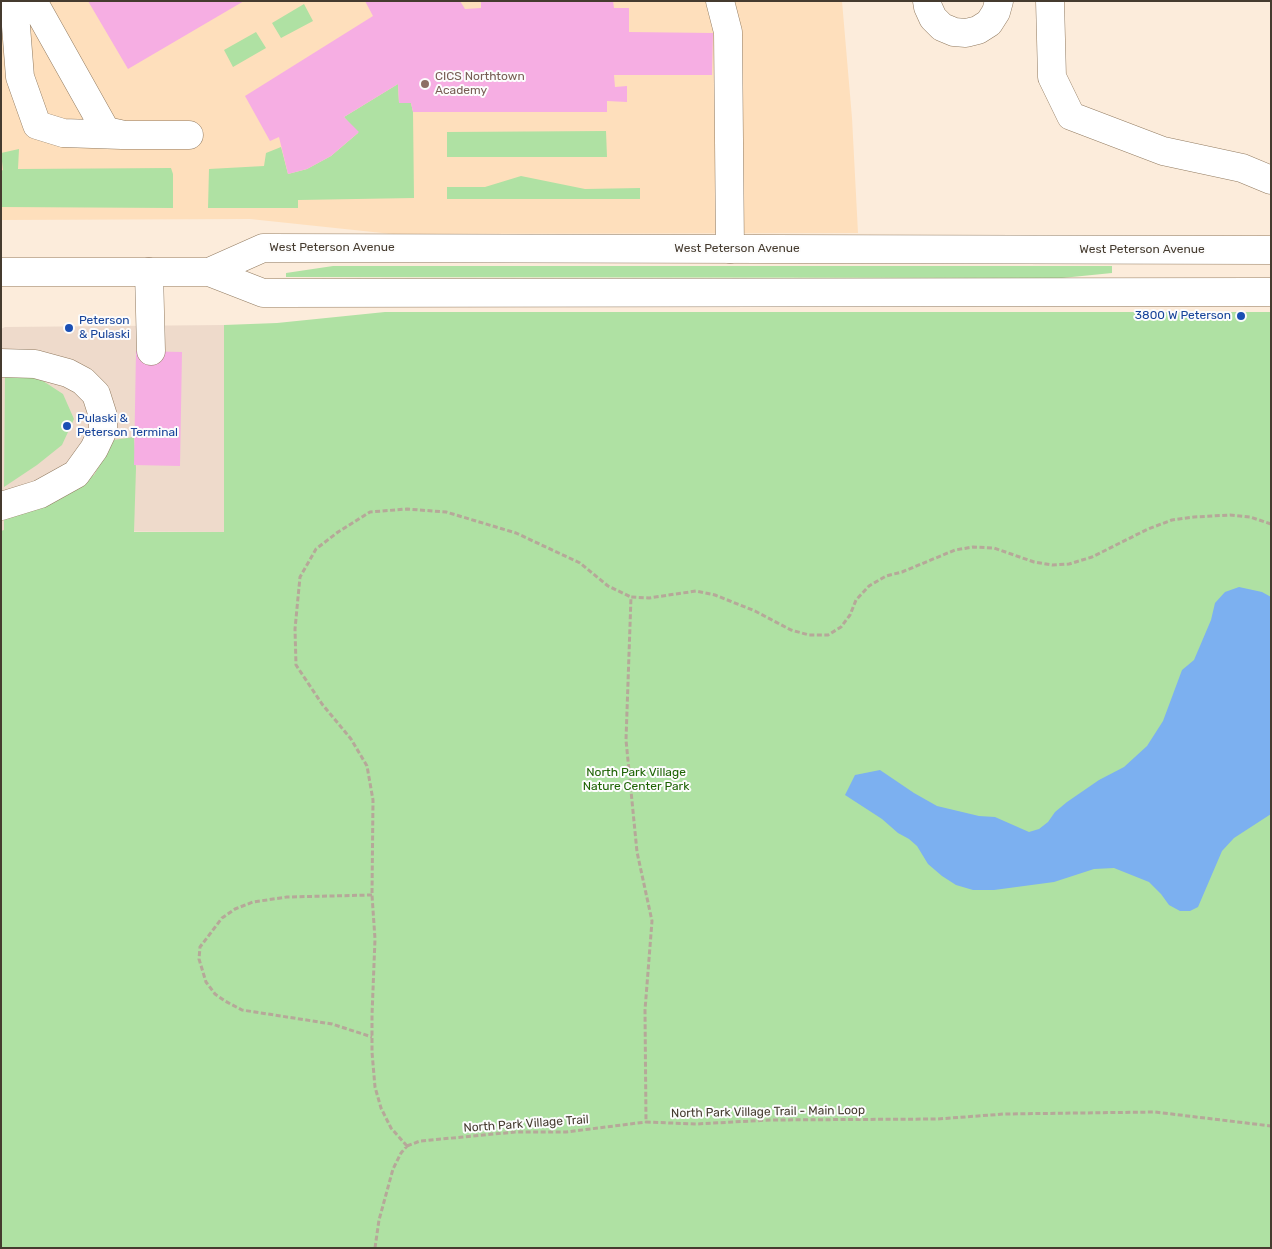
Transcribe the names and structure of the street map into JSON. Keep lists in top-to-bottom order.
{
  "streets": {
    "main road": ["West Peterson Avenue"],
    "path": ["North Park Village Trail - Main Loop", "North Park Village Trail"]
  },
  "crossings": [
    ["North Park Village Trail - Main Loop", "North Park Village Trail"]
  ],
  "parks": ["North Park Village Nature Center Park"],
  "places": [
    "CICS Northtown Academy",
    "3800 W Peterson",
    "Peterson & Pulaski",
    "Pulaski & Peterson Terminal"
  ]
}
